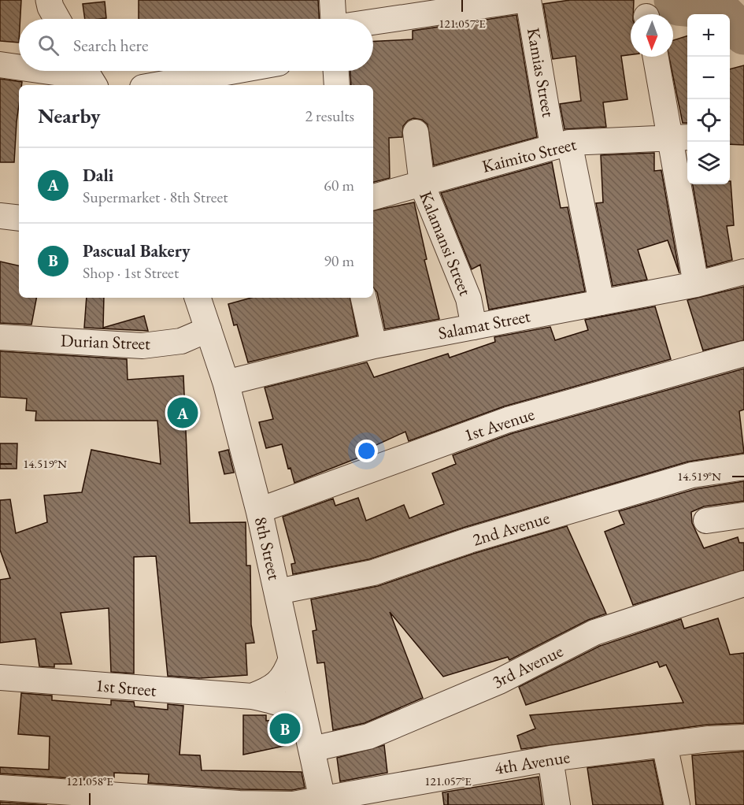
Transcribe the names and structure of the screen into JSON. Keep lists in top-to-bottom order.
{
  "streets": {
    "street": [
      "Kamias Street",
      "Kaimito Street",
      "Kalamansi Street",
      "Salamat Street",
      "Durian Street",
      "1st Avenue",
      "2nd Avenue",
      "8th Street",
      "3rd Avenue",
      "1st Street",
      "4th Avenue"
    ]
  },
  "crossings": [
    ["Kamias Street", "Kaimito Street"],
    ["Kamias Street", "Salamat Street"],
    ["Kaimito Street", "Kalamansi Street"],
    ["Kalamansi Street", "Salamat Street"],
    ["Salamat Street", "8th Street"],
    ["Durian Street", "8th Street"],
    ["1st Avenue", "8th Street"],
    ["2nd Avenue", "8th Street"],
    ["8th Street", "3rd Avenue"],
    ["8th Street", "1st Street"],
    ["8th Street", "4th Avenue"]
  ],
  "north": "bottom",
  "page": {
    "map_buttons": ["+", "−"],
    "search": "Search here",
    "heading": ["Nearby", "2 results"],
    "list": [
      {
        "mark": "A",
        "name": "Dali",
        "note": "Supermarket · 8th Street",
        "value": "60 m"
      },
      {
        "mark": "B",
        "name": "Pascual Bakery",
        "note": "Shop · 1st Street",
        "value": "90 m"
      }
    ],
    "pins": ["A", "B"]
  },
  "coordinates": ["121.057°E", "14.519°N", "121.058°E"]
}
